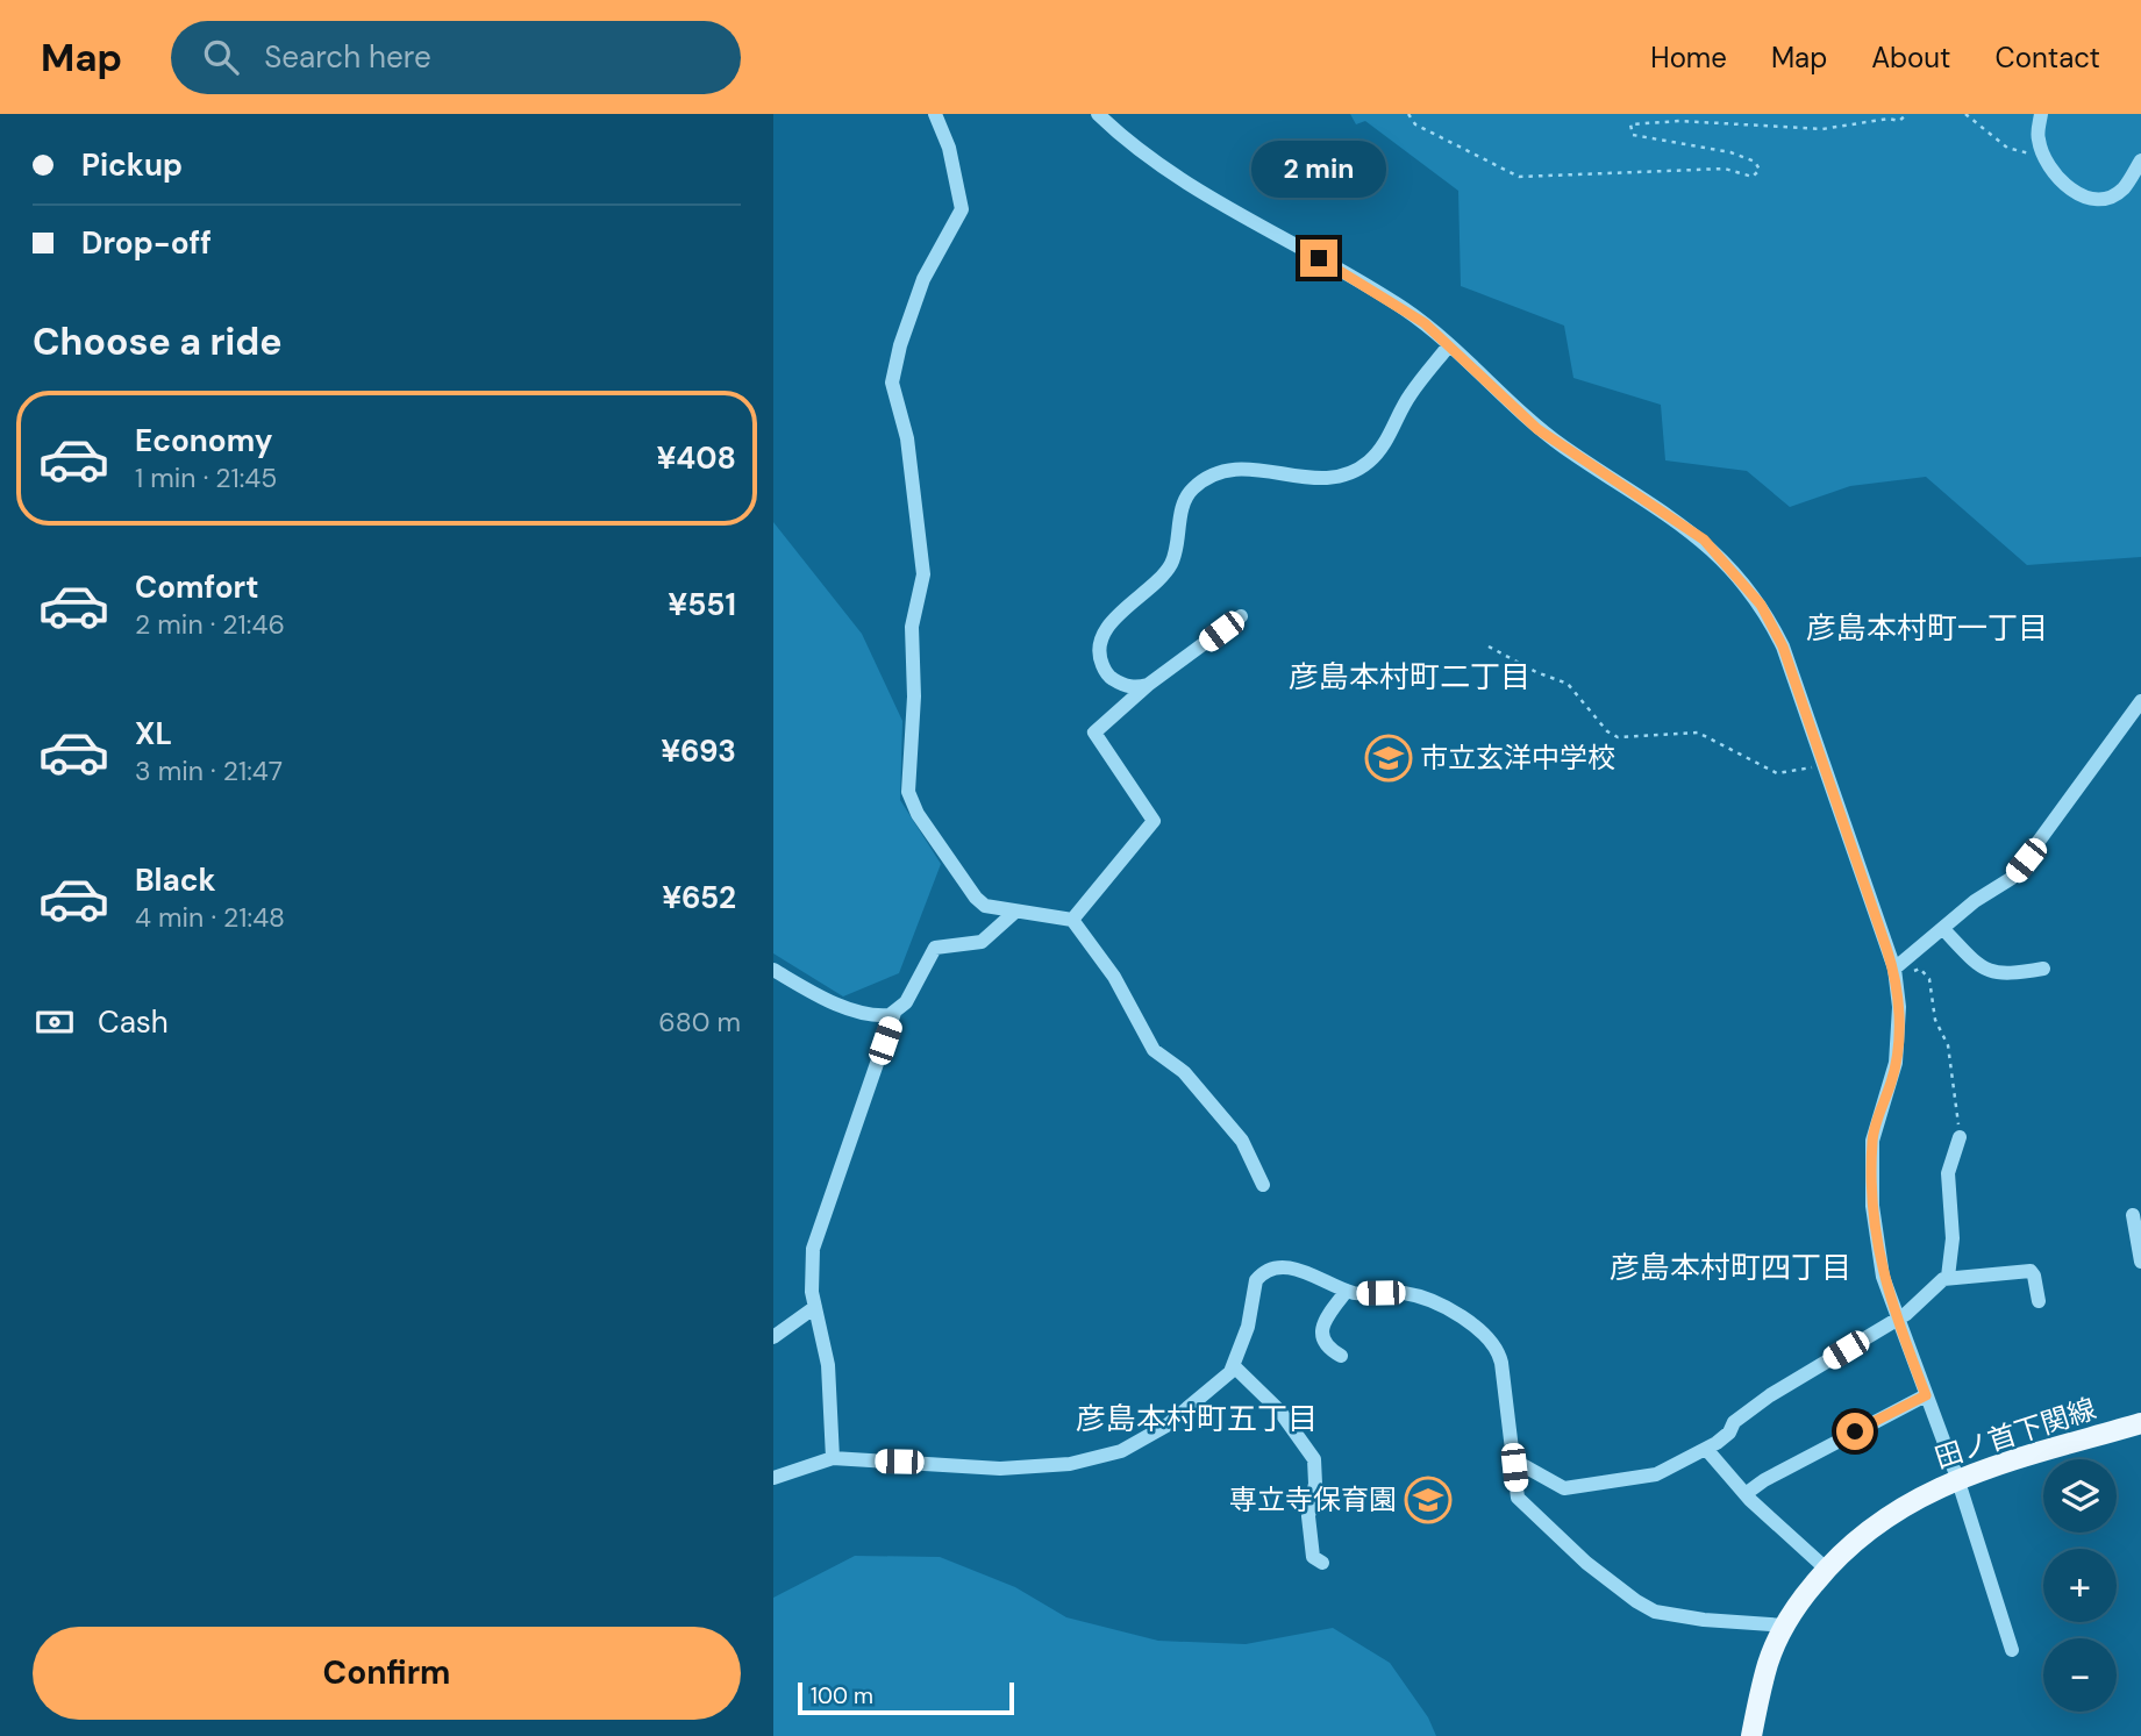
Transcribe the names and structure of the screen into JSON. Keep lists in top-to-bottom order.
{
  "streets": {
    "main road": ["田ノ首下関線"]
  },
  "districts": [
    "彦島本村町一丁目",
    "彦島本村町二丁目",
    "彦島本村町四丁目",
    "彦島本村町五丁目"
  ],
  "places": {
    "school or university": ["市立玄洋中学校", "専立寺保育園"]
  },
  "scale_bar": "100 m",
  "page": {
    "header": "Map",
    "search": "Search here",
    "nav": [
      "Home",
      "Map",
      "About",
      "Contact"
    ],
    "banner": ["Pickup", "Drop-off"],
    "bubble": "2 min",
    "heading": "Choose a ride",
    "list": [
      {
        "name": "Economy",
        "note": "1 min · 21:45",
        "value": "¥408"
      },
      {
        "name": "Comfort",
        "note": "2 min · 21:46",
        "value": "¥551"
      },
      {
        "name": "XL",
        "note": "3 min · 21:47",
        "value": "¥693"
      },
      {
        "name": "Black",
        "note": "4 min · 21:48",
        "value": "¥652"
      }
    ],
    "pay": ["Cash", "680 m"],
    "map_buttons": ["+", "−"],
    "buttons": "Confirm",
    "scale": "100 m"
  }
}
